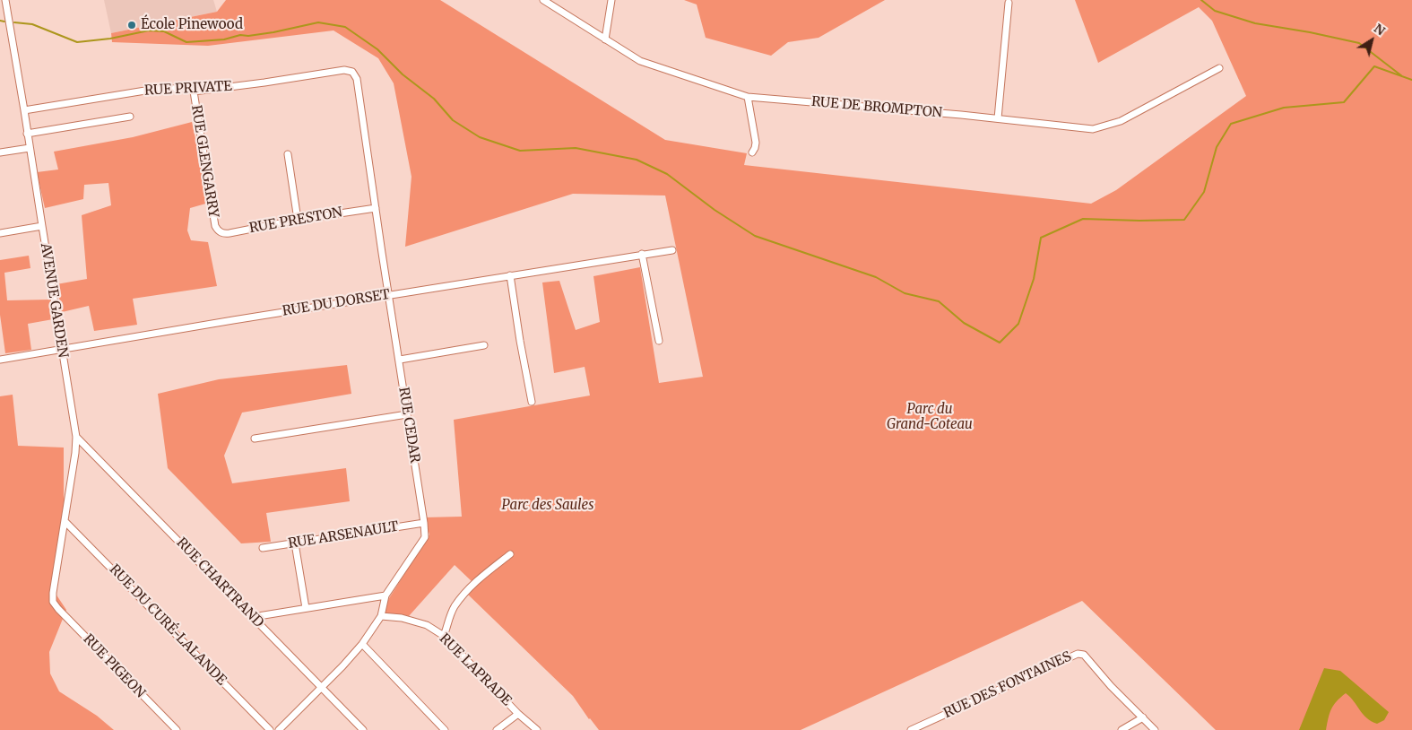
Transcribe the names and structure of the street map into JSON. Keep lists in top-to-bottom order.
{
  "streets": {
    "street": [
      "RUE PRIVATE",
      "RUE DE BROMPTON",
      "RUE GLENGARRY",
      "RUE PRESTON",
      "AVENUE GARDEN",
      "RUE DU DORSET",
      "RUE CEDAR",
      "RUE ARSENAULT",
      "RUE CHARTRAND",
      "RUE DU CURÉ-LALANDE",
      "RUE PIGEON",
      "RUE LAPRADE",
      "RUE DES FONTAINES"
    ]
  },
  "crossings": [
    ["RUE PRIVATE", "RUE GLENGARRY"],
    ["RUE PRIVATE", "AVENUE GARDEN"],
    ["RUE PRIVATE", "RUE CEDAR"],
    ["RUE GLENGARRY", "RUE PRESTON"],
    ["RUE PRESTON", "RUE CEDAR"],
    ["AVENUE GARDEN", "RUE DU DORSET"],
    ["AVENUE GARDEN", "RUE CHARTRAND"],
    ["AVENUE GARDEN", "RUE DU CURÉ-LALANDE"],
    ["AVENUE GARDEN", "RUE PIGEON"],
    ["RUE DU DORSET", "RUE CEDAR"],
    ["RUE CEDAR", "RUE ARSENAULT"],
    ["RUE CEDAR", "RUE CHARTRAND"],
    ["RUE CEDAR", "RUE LAPRADE"]
  ],
  "parks": ["Parc du Grand-Coteau", "Parc des Saules"],
  "places": ["École Pinewood"],
  "north": "top right"
}
